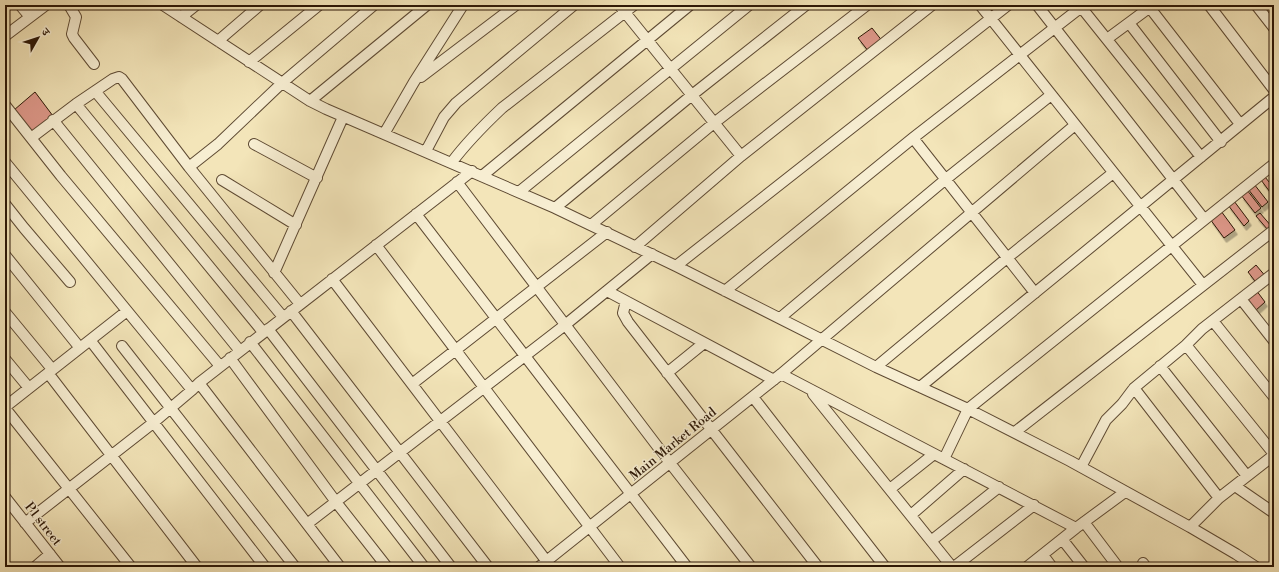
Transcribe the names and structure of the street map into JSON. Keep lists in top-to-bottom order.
{
  "streets": {
    "street": ["Main Market Road", "P1 street"]
  },
  "north": "top right"
}
